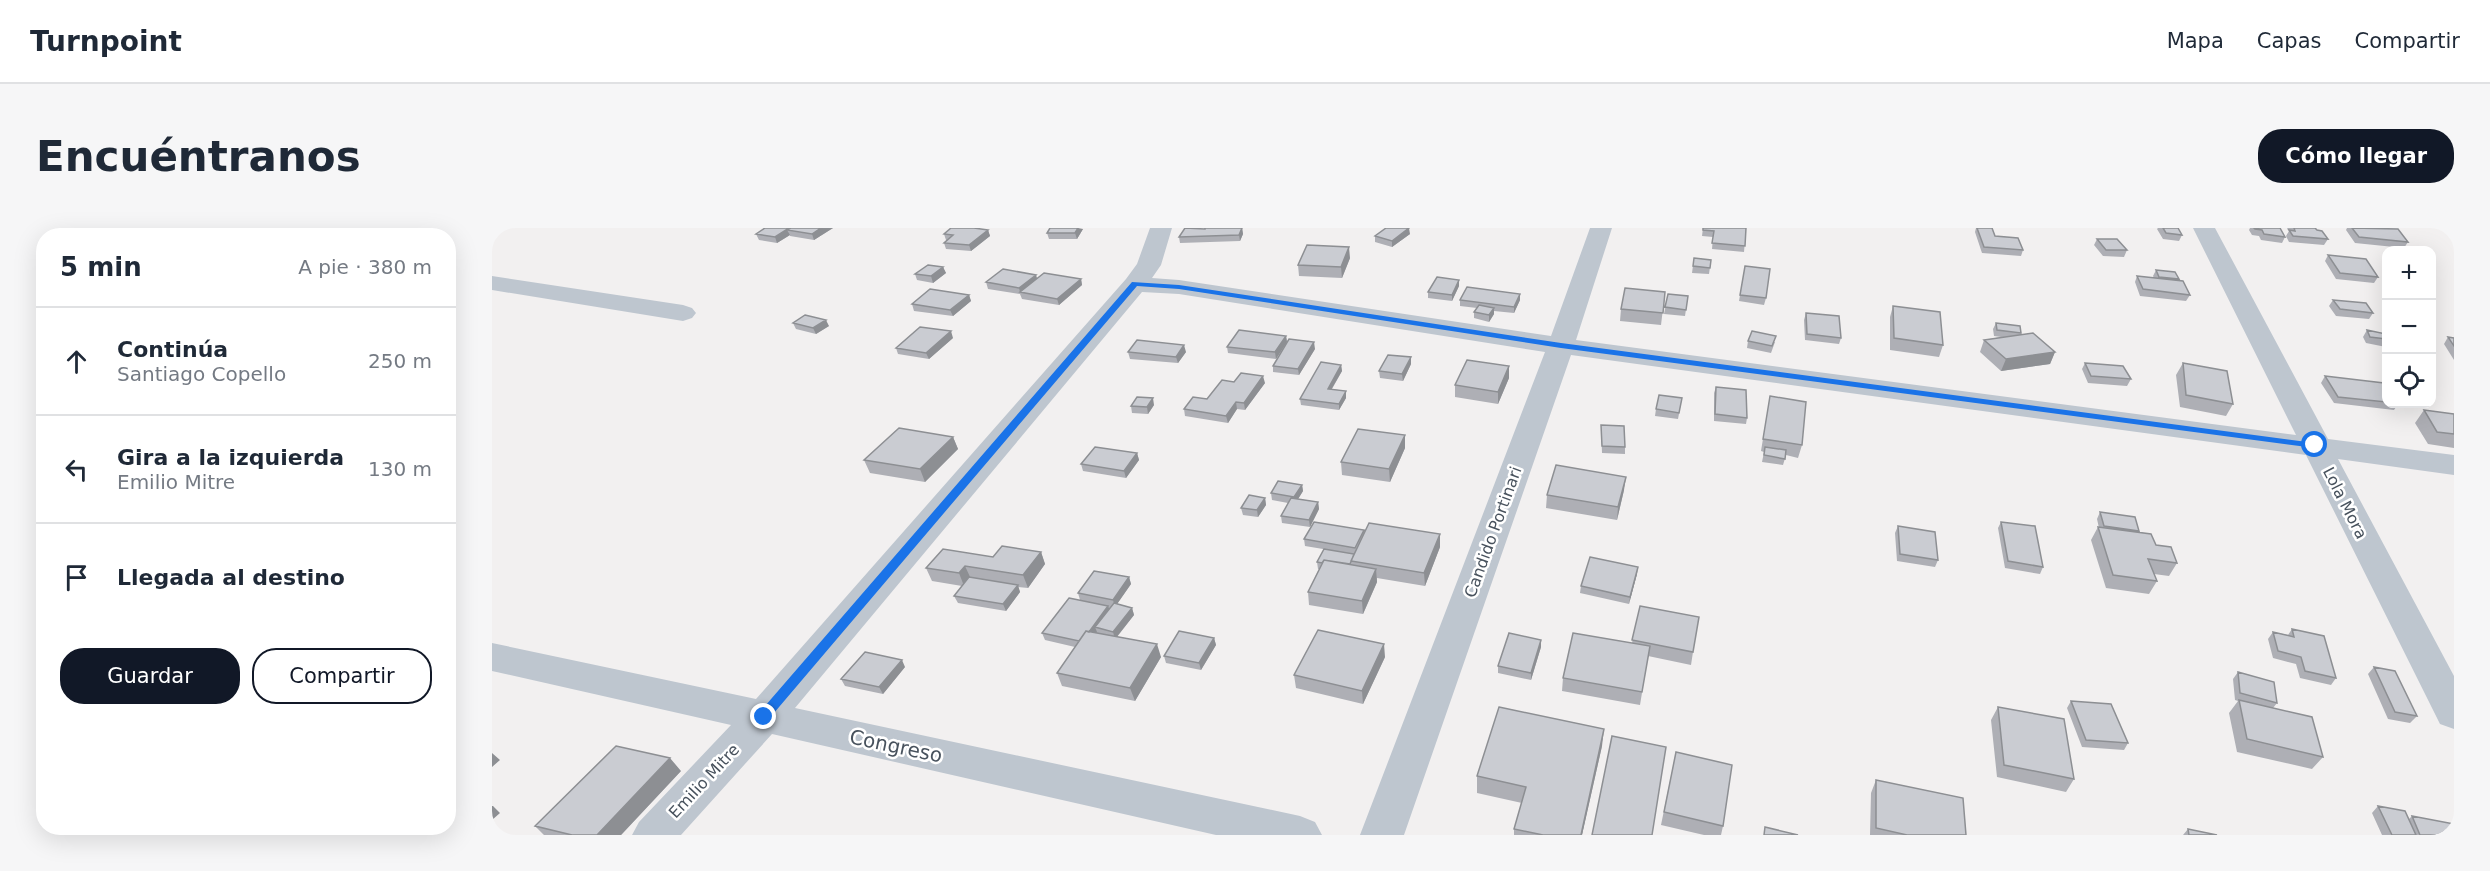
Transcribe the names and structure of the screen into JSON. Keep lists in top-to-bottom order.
{
  "streets": {
    "street": [
      "Lola Mora",
      "Candido Portinari",
      "Congreso",
      "Emilio Mitre"
    ]
  },
  "crossings": [
    ["Congreso", "Emilio Mitre"]
  ],
  "page": {
    "header": "Turnpoint",
    "nav": ["Mapa", "Capas", "Compartir"],
    "buttons": [
      "Cómo llegar",
      ["Guardar", "Compartir"]
    ],
    "title": "Encuéntranos",
    "heading": ["5 min", "A pie · 380 m"],
    "map_buttons": ["+", "−"],
    "list": [
      ["Continúa", "Santiago Copello", "250 m"],
      ["Gira a la izquierda", "Emilio Mitre", "130 m"],
      "Llegada al destino"
    ]
  }
}
